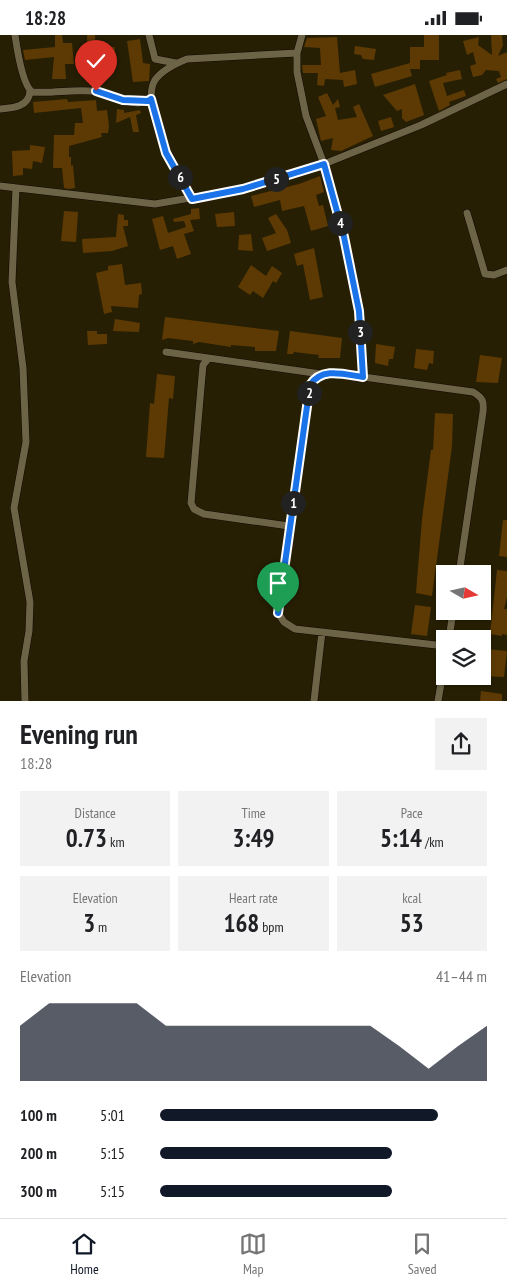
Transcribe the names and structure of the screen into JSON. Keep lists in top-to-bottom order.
{
  "north": "right",
  "page": {
    "status": "18:28",
    "pins": [
      "6",
      "5",
      "4",
      "3",
      "2",
      "1"
    ],
    "heading": ["Evening run", "18:28"],
    "stats": [
      ["Distance", "0.73 km"],
      ["Time", "3:49"],
      ["Pace", "5:14 /km"],
      ["Elevation", "3 m"],
      ["Heart rate", "168 bpm"],
      ["kcal", "53"]
    ],
    "chart": ["Elevation", "41–44 m"],
    "list": [
      {
        "name": "100 m",
        "note": "5:01"
      },
      {
        "name": "200 m",
        "note": "5:15"
      },
      {
        "name": "300 m",
        "note": "5:15"
      }
    ],
    "tabs": ["Home", "Map", "Saved"]
  }
}
